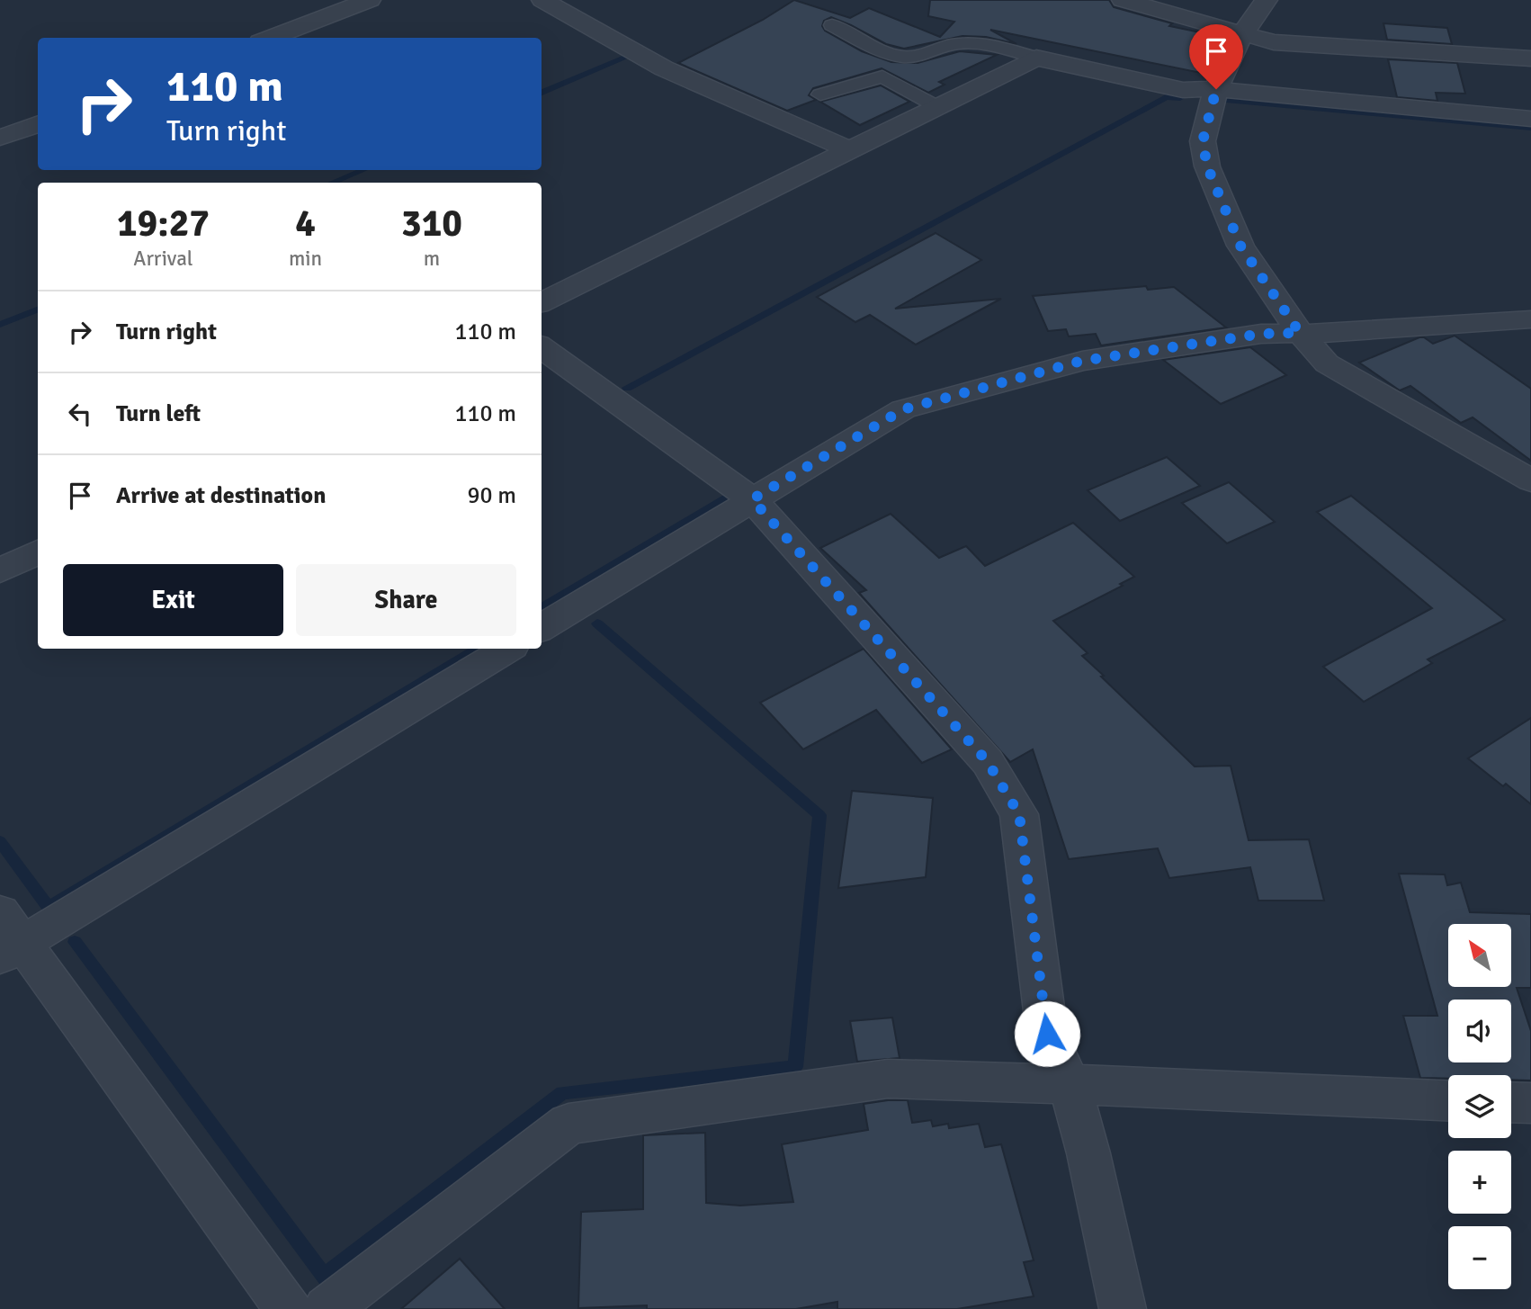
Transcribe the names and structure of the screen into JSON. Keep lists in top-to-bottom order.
{
  "north": "top left",
  "page": {
    "turn": ["110 m", "Turn right"],
    "eta": [
      "19:27",
      "Arrival",
      "4",
      "min",
      "310",
      "m"
    ],
    "list": [
      {
        "name": "Turn right",
        "value": "110 m"
      },
      {
        "name": "Turn left",
        "value": "110 m"
      },
      {
        "name": "Arrive at destination",
        "value": "90 m"
      }
    ],
    "buttons": ["Exit", "Share"],
    "map_buttons": ["+", "−"]
  }
}
